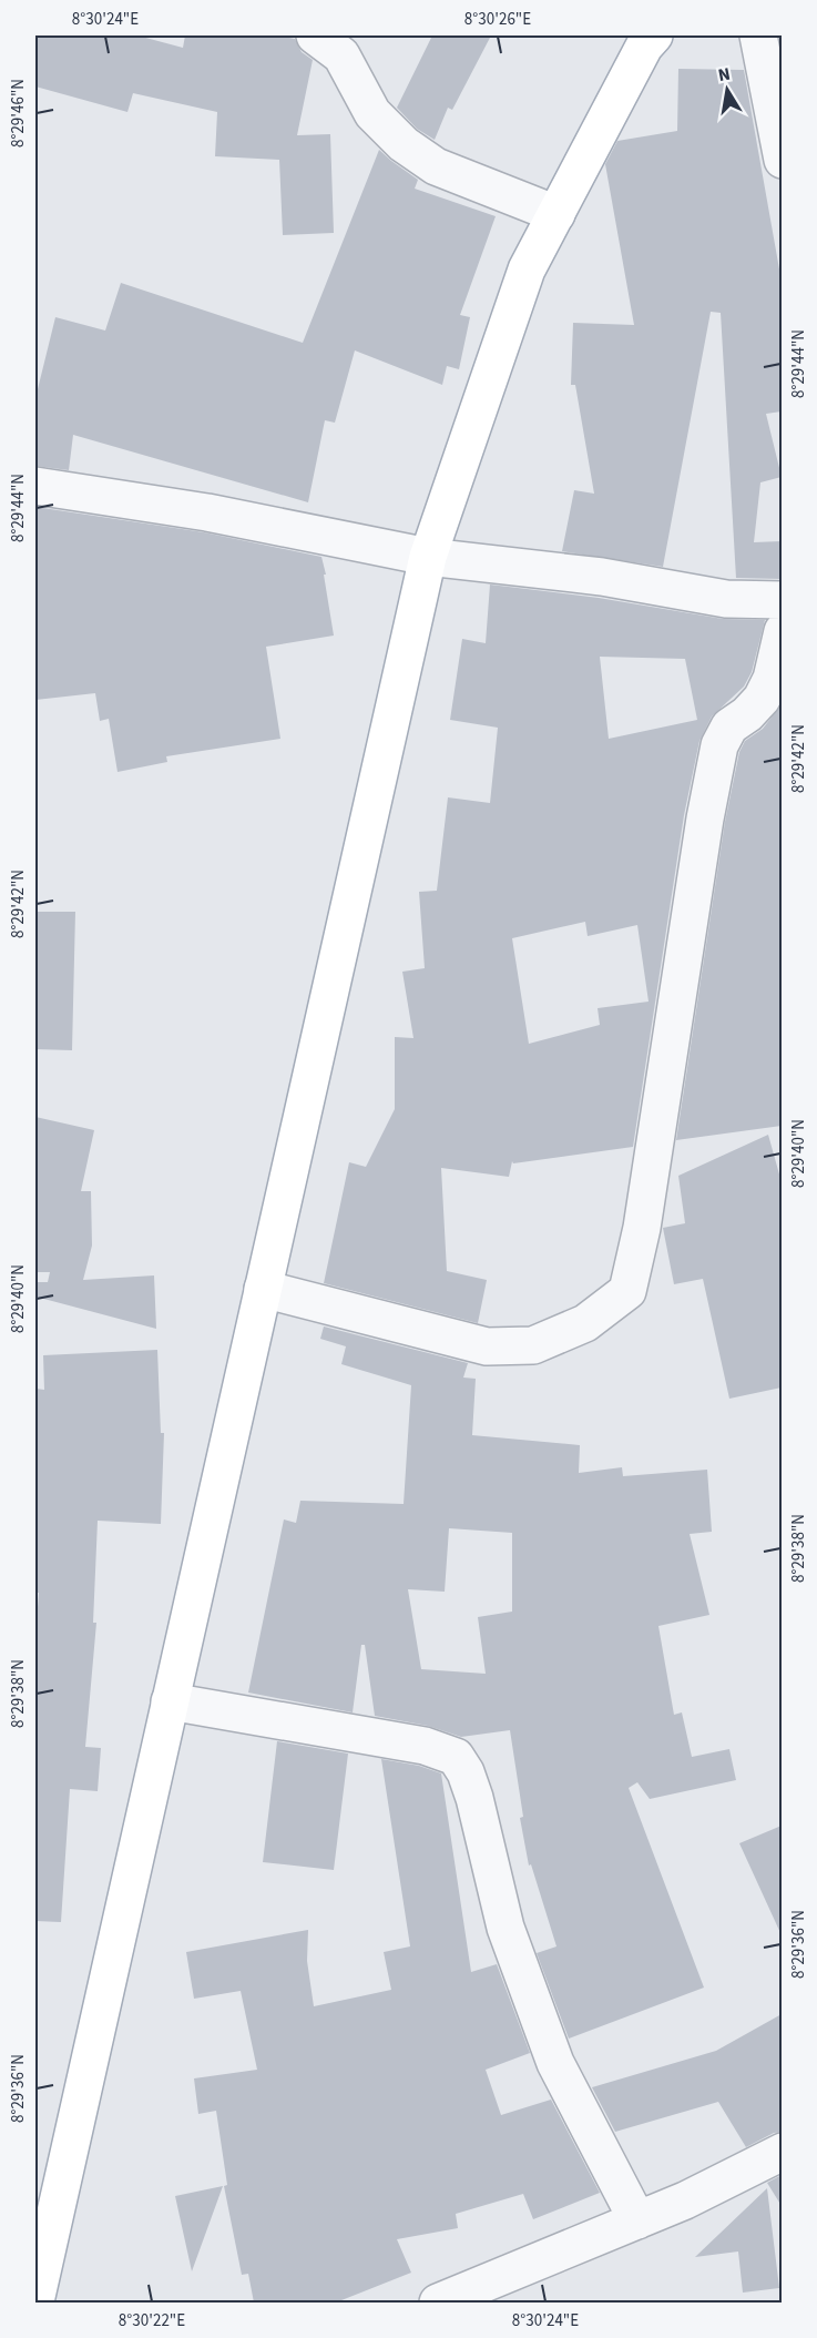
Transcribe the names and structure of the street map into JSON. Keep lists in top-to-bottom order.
{
  "north": "top",
  "coordinates": [
    "8°30'24\"E",
    "8°30'26\"E",
    "8°29'46\"N",
    "8°29'44\"N",
    "8°29'42\"N",
    "8°29'40\"N",
    "8°29'38\"N",
    "8°29'36\"N",
    "8°30'22\"E"
  ]
}
